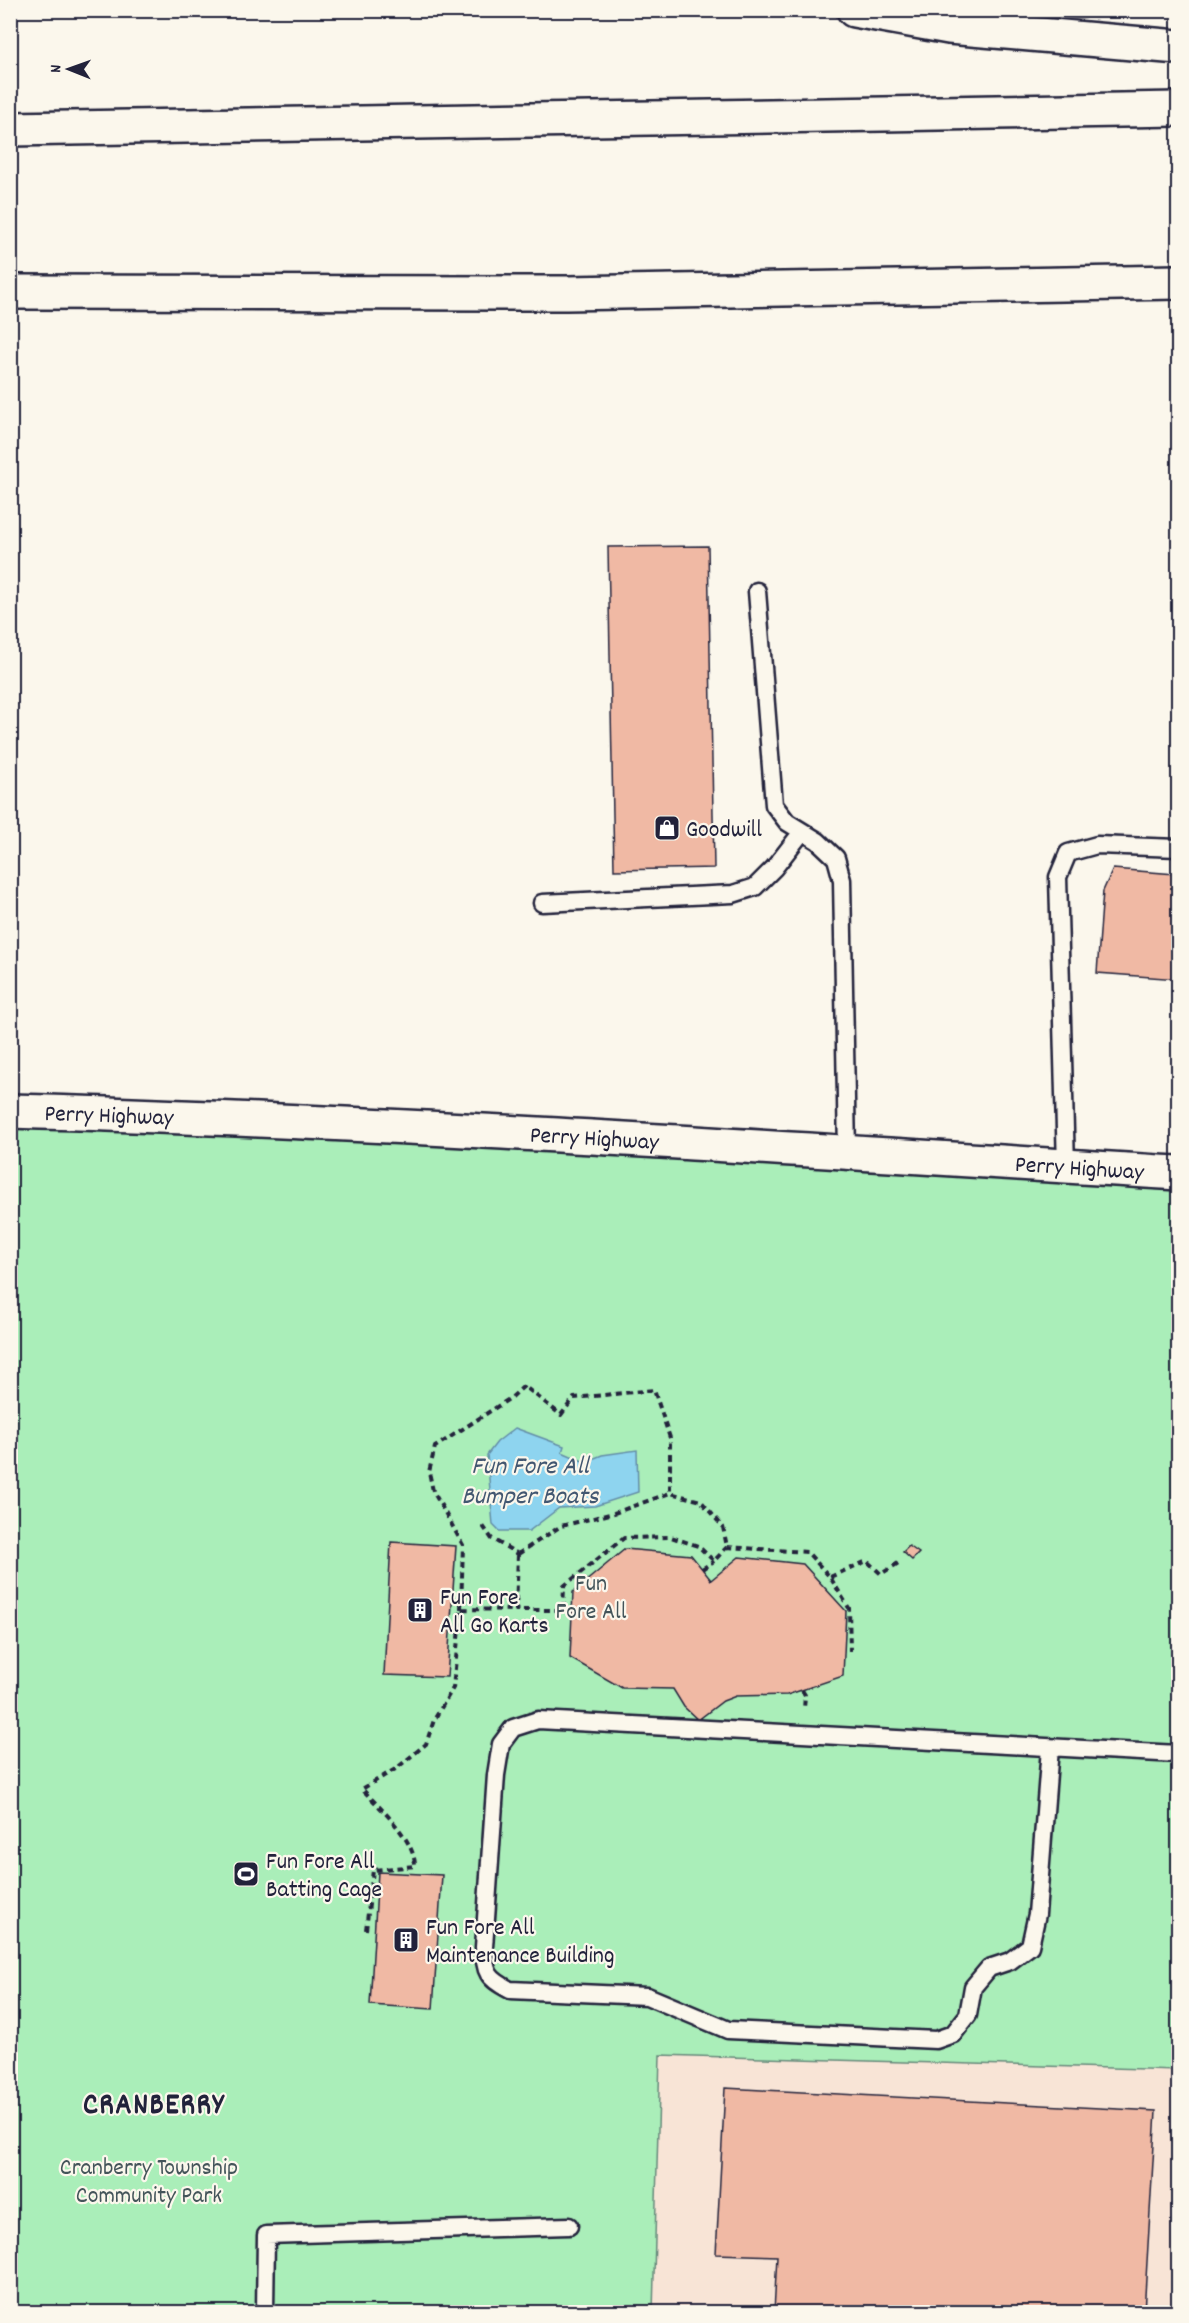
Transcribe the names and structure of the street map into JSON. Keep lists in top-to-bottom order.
{
  "streets": {
    "main road": ["Perry Highway"]
  },
  "districts": ["CRANBERRY"],
  "water": ["Fun Fore All Bumper Boats"],
  "parks": ["Fun Fore All", "Cranberry Township Community Park"],
  "places": {
    "shop": ["Goodwill"],
    "building": ["Fun Fore All Go Karts", "Fun Fore All Maintenance Building"],
    "sports": ["Fun Fore All Batting Cage"]
  },
  "north": "left"
}
